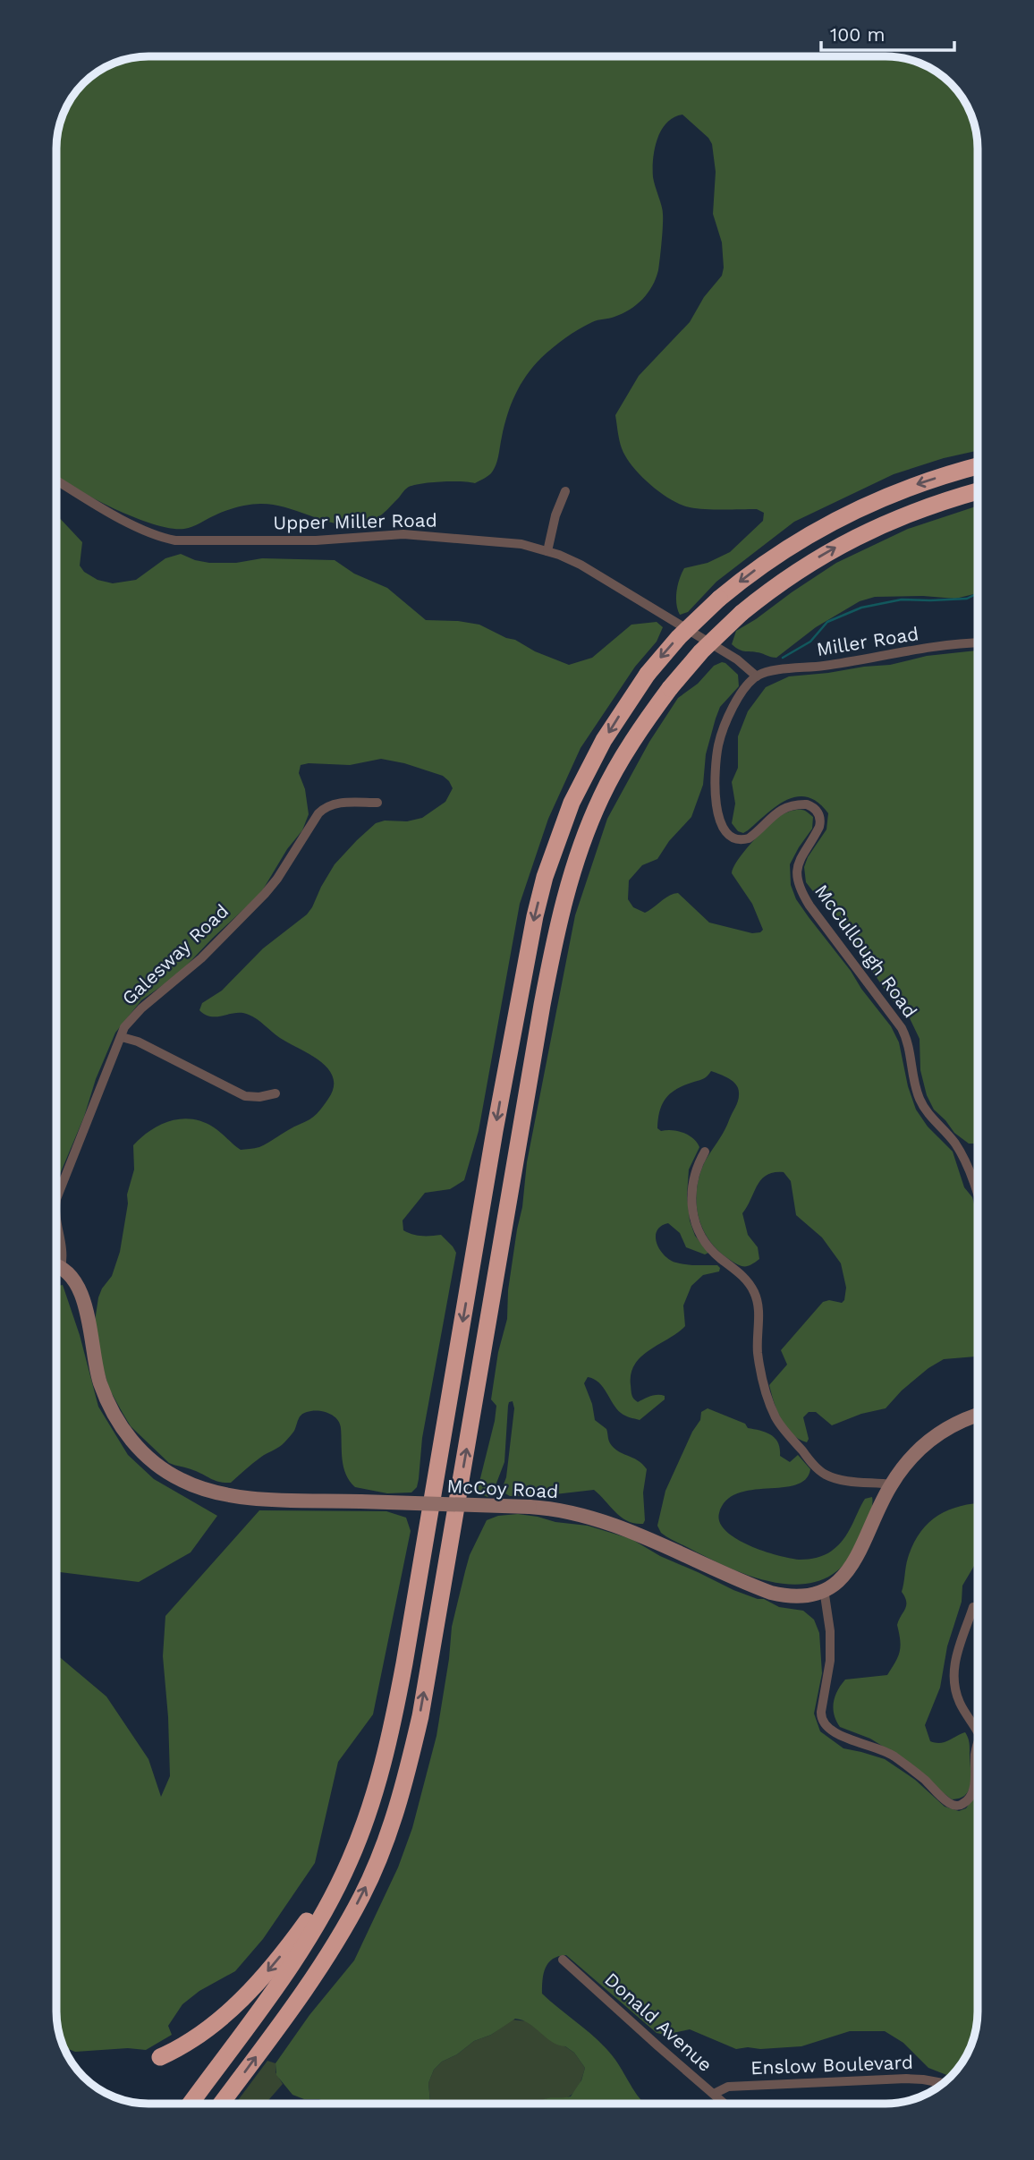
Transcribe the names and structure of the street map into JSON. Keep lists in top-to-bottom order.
{
  "streets": {
    "street": [
      "Upper Miller Road",
      "Miller Road",
      "McCullough Road",
      "Galesway Road",
      "McCoy Road",
      "Donald Avenue",
      "Enslow Boulevard"
    ]
  },
  "crossings": [
    ["Upper Miller Road", "Miller Road"],
    ["Upper Miller Road", "McCullough Road"],
    ["Miller Road", "McCullough Road"],
    ["Donald Avenue", "Enslow Boulevard"]
  ],
  "scale_bar": "100 m"
}
